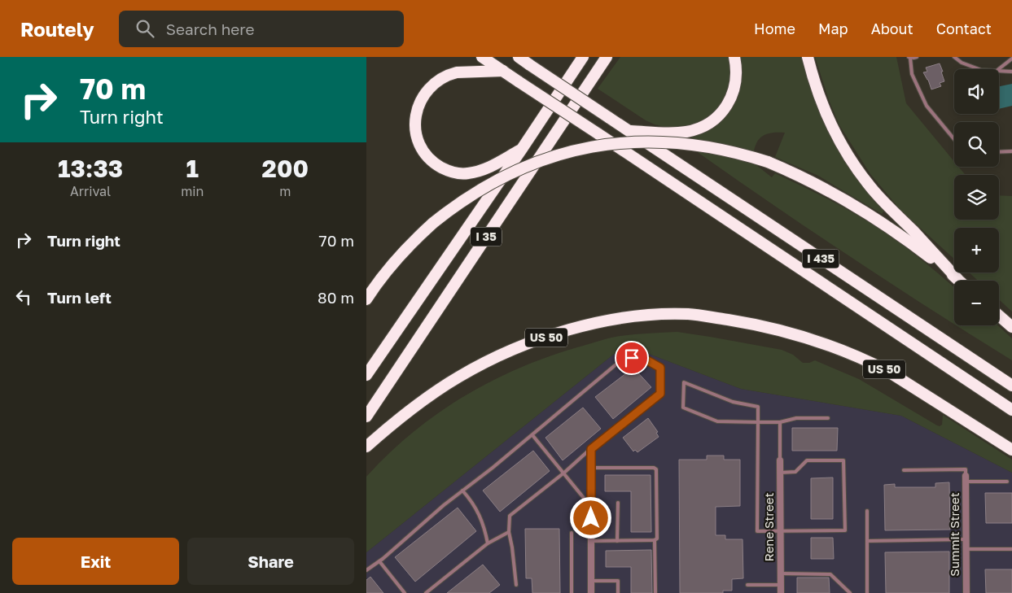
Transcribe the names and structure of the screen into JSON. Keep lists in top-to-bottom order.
{
  "streets": {
    "highway": ["I 35", "I 435", "US 50"],
    "street": ["Rene Street", "Summit Street"]
  },
  "page": {
    "header": "Routely",
    "search": "Search here",
    "nav": [
      "Home",
      "Map",
      "About",
      "Contact"
    ],
    "turn": ["70 m", "Turn right"],
    "map_buttons": ["+", "−"],
    "eta": [
      "13:33",
      "Arrival",
      "1",
      "min",
      "200",
      "m"
    ],
    "list": [
      {
        "name": "Turn right",
        "value": "70 m"
      },
      {
        "name": "Turn left",
        "value": "80 m"
      }
    ],
    "buttons": ["Exit", "Share"]
  }
}
